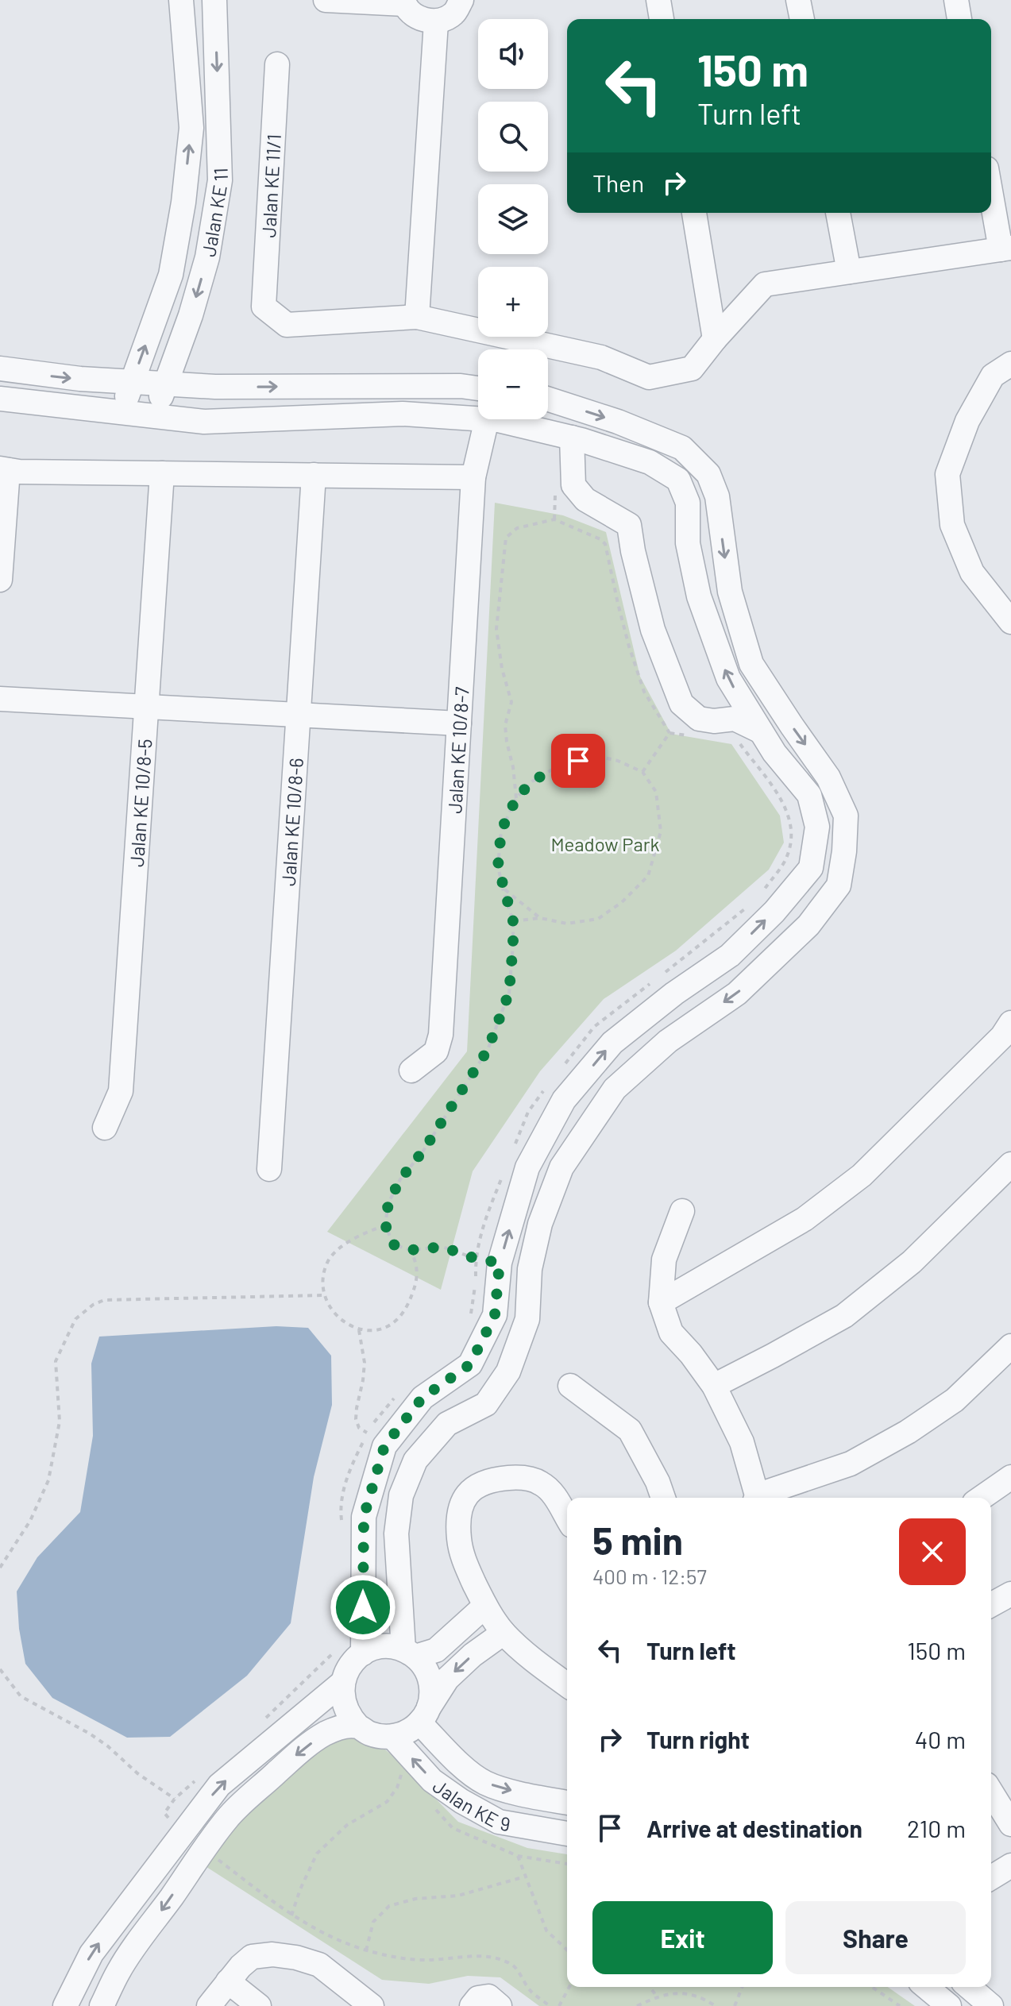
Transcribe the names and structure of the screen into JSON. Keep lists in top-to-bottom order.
{
  "streets": {
    "street": [
      "Jalan KE 11/1",
      "Jalan KE 11",
      "Jalan KE 10/8-7",
      "Jalan KE 10/8-5",
      "Jalan KE 10/8-6",
      "Jalan KE 9"
    ]
  },
  "parks": ["Meadow Park"],
  "page": {
    "map_buttons": ["+", "−"],
    "turn": ["150 m", "Turn left"],
    "then": "Then",
    "heading": ["5 min", "400 m · 12:57"],
    "list": [
      {
        "name": "Turn left",
        "value": "150 m"
      },
      {
        "name": "Turn right",
        "value": "40 m"
      },
      {
        "name": "Arrive at destination",
        "value": "210 m"
      }
    ],
    "buttons": ["Exit", "Share"]
  }
}
